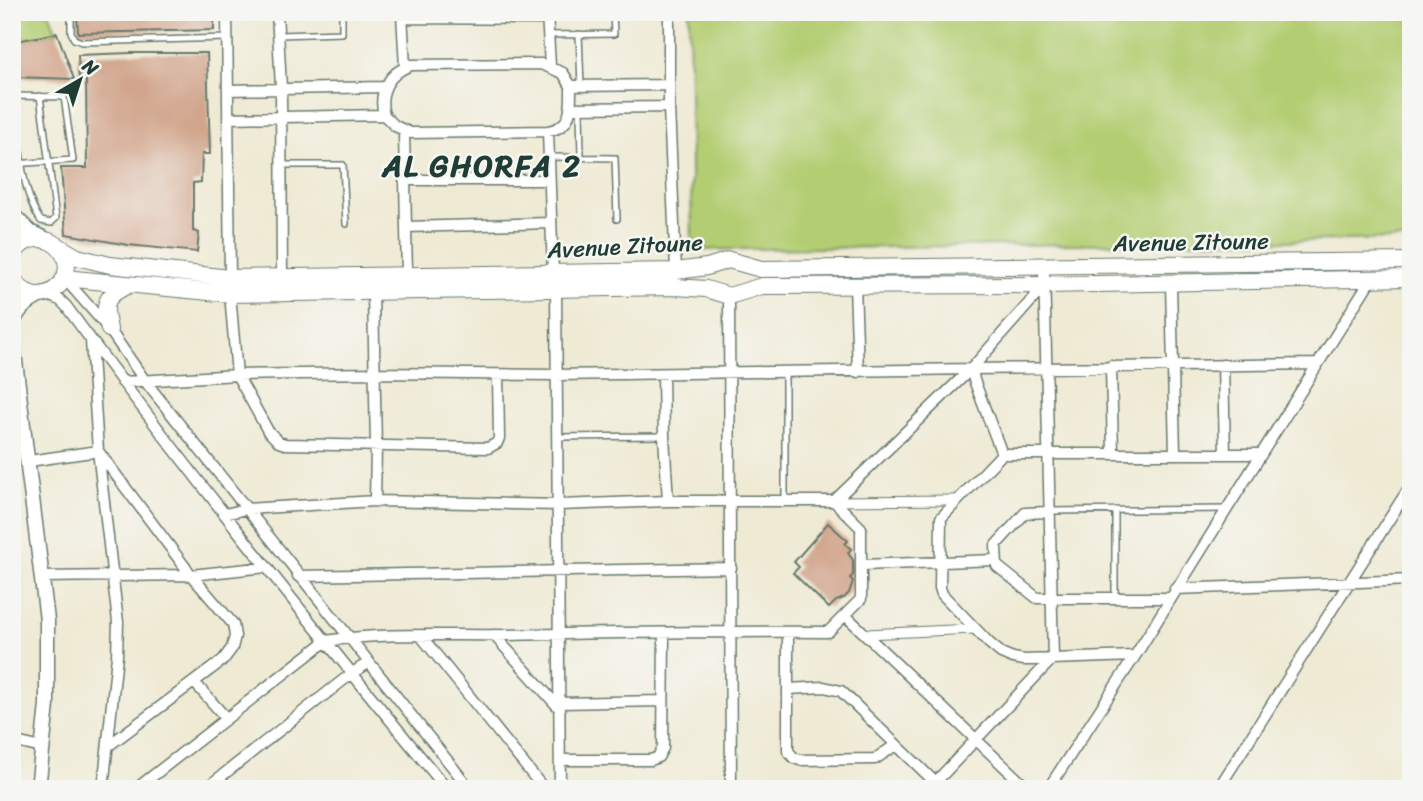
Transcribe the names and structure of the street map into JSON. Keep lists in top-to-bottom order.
{
  "streets": {
    "main road": ["Avenue Zitoune"]
  },
  "districts": ["AL GHORFA 2"],
  "north": "top right"
}
